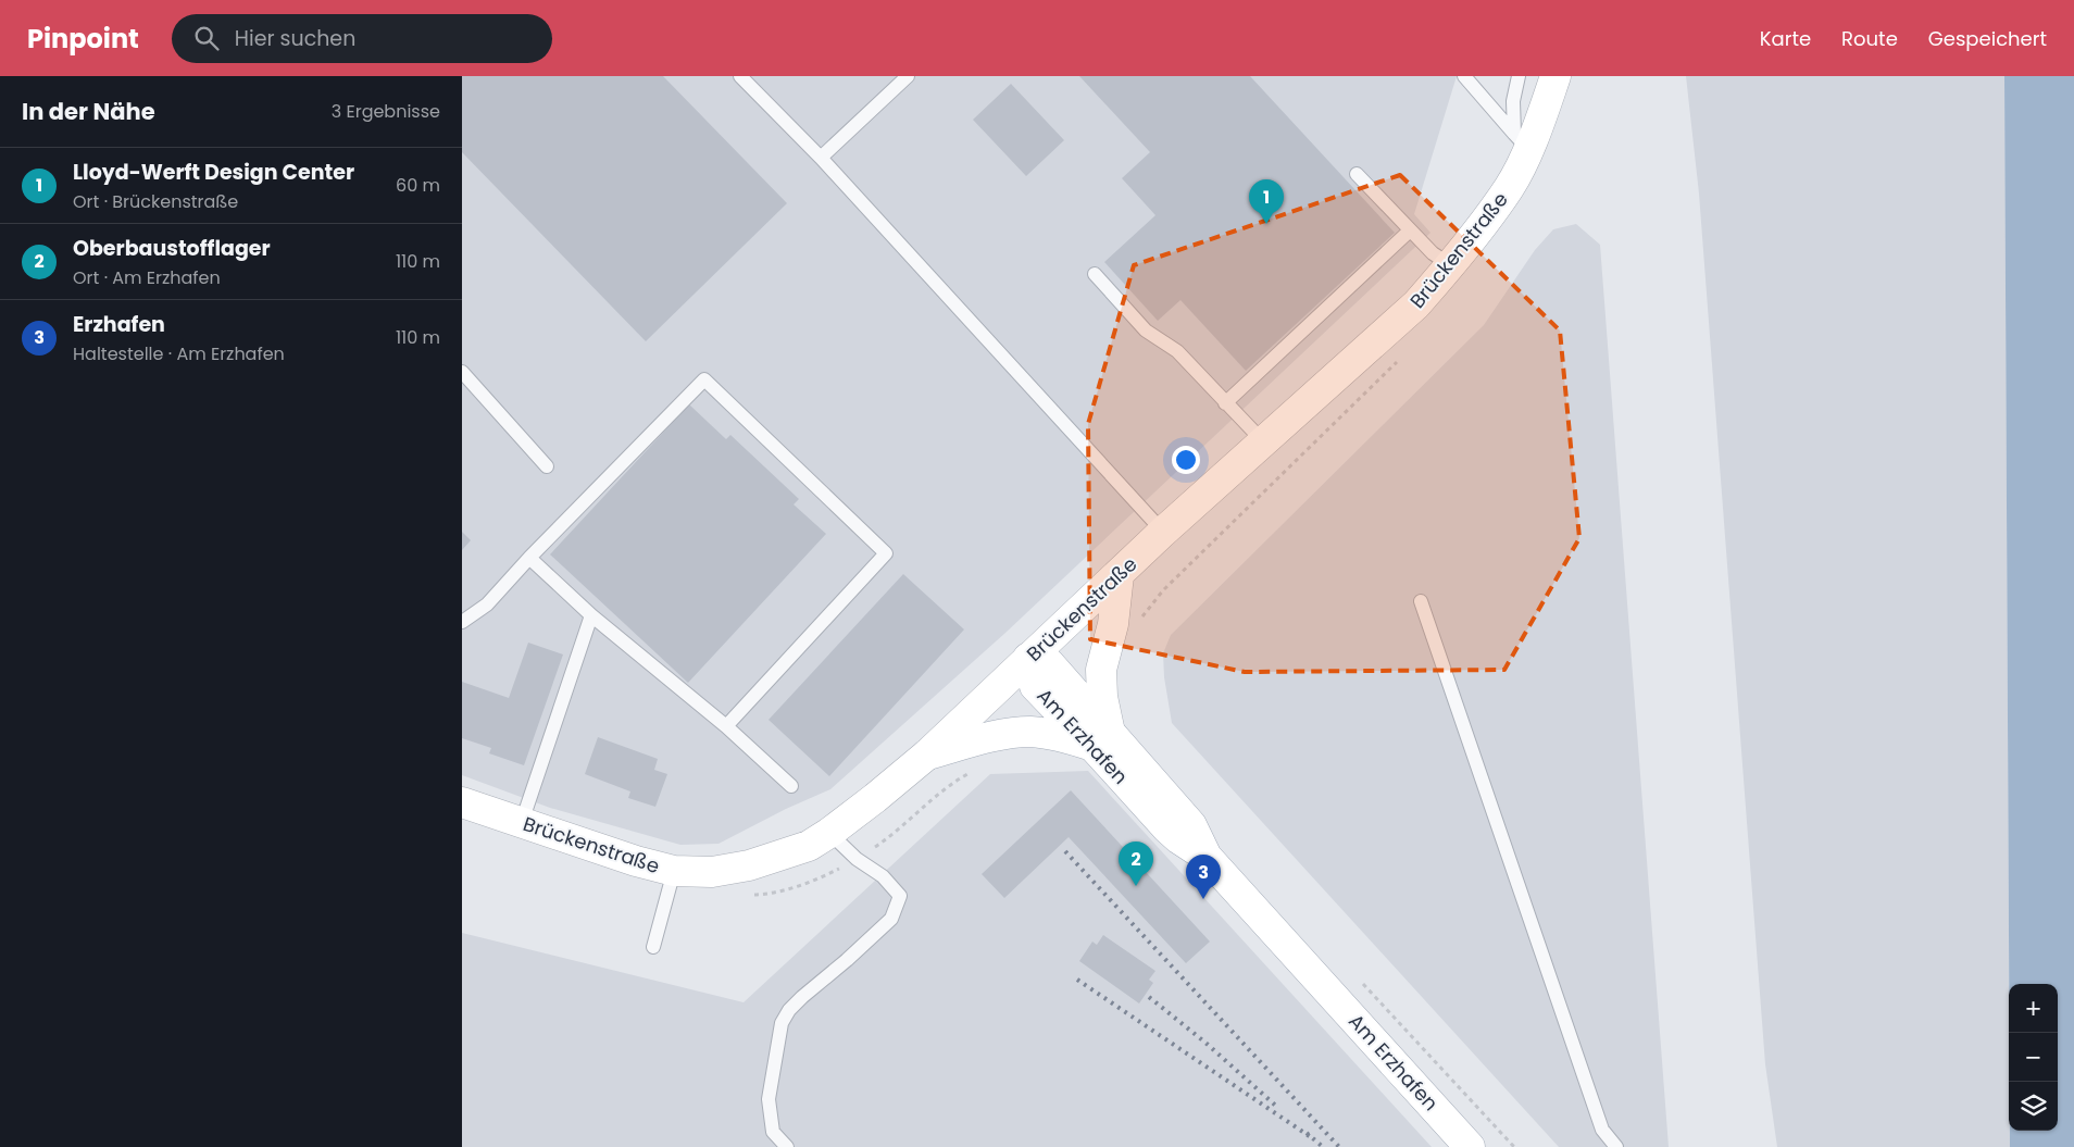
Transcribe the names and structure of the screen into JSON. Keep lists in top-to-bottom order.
{
  "streets": {
    "main road": ["Brückenstraße", "Am Erzhafen"]
  },
  "crossings": [
    ["Brückenstraße", "Am Erzhafen"]
  ],
  "page": {
    "header": "Pinpoint",
    "search": "Hier suchen",
    "nav": ["Karte", "Route", "Gespeichert"],
    "heading": ["In der Nähe", "3 Ergebnisse"],
    "list": [
      {
        "mark": "1",
        "name": "Lloyd-Werft Design Center",
        "note": "Ort · Brückenstraße",
        "value": "60 m"
      },
      {
        "mark": "2",
        "name": "Oberbaustofflager",
        "note": "Ort · Am Erzhafen",
        "value": "110 m"
      },
      {
        "mark": "3",
        "name": "Erzhafen",
        "note": "Haltestelle · Am Erzhafen",
        "value": "110 m"
      }
    ],
    "pins": ["1", "2", "3"],
    "map_buttons": ["+", "−"]
  }
}
